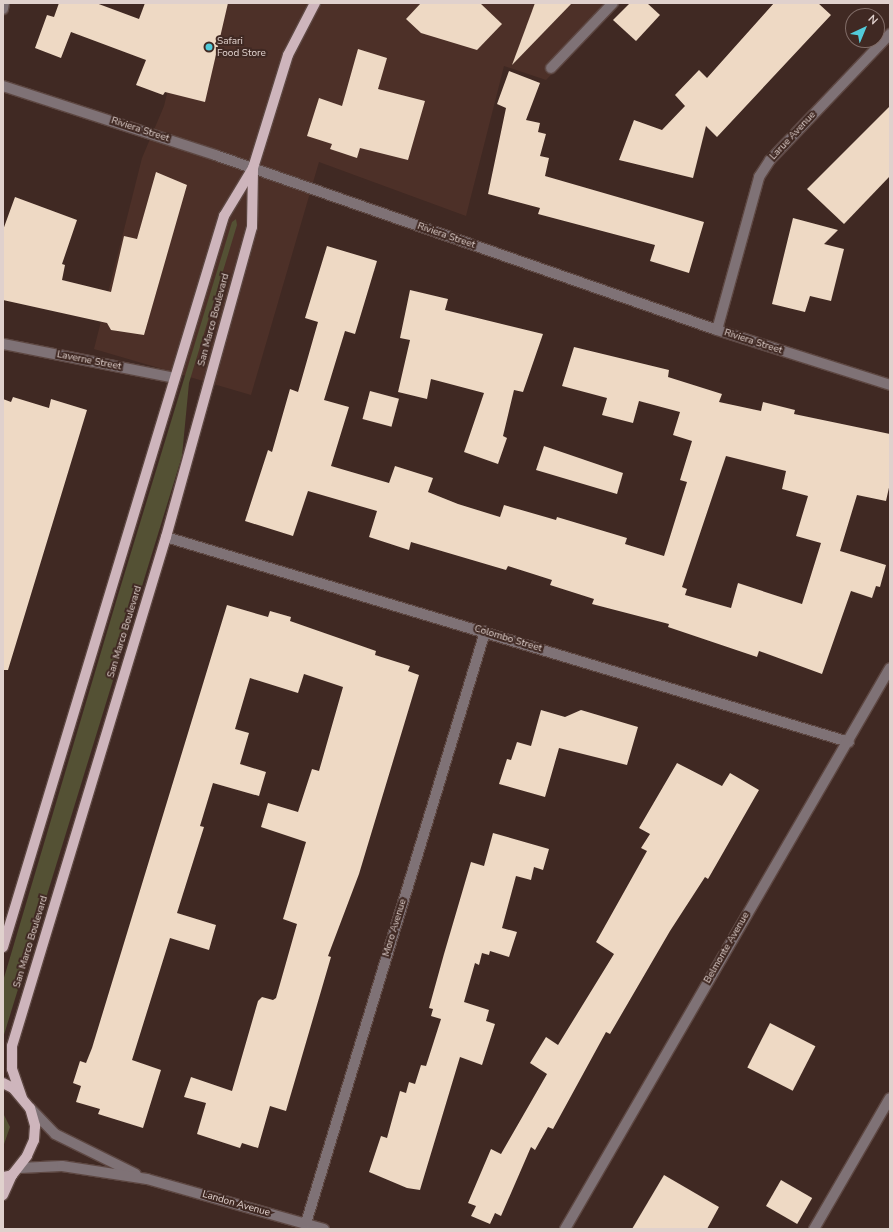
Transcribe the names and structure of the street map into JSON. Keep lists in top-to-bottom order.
{
  "streets": {
    "main road": ["San Marco Boulevard"],
    "street": [
      "Riviera Street",
      "Larue Avenue",
      "Laverne Street",
      "Colombo Street",
      "Moro Avenue",
      "Belmonte Avenue",
      "Landon Avenue"
    ]
  },
  "crossings": [
    ["Riviera Street", "Larue Avenue"],
    ["Riviera Street", "San Marco Boulevard"],
    ["San Marco Boulevard", "Laverne Street"],
    ["San Marco Boulevard", "Colombo Street"],
    ["Colombo Street", "Moro Avenue"],
    ["Colombo Street", "Belmonte Avenue"],
    ["Moro Avenue", "Landon Avenue"]
  ],
  "places": ["Safari Food Store"],
  "north": "top right"
}
